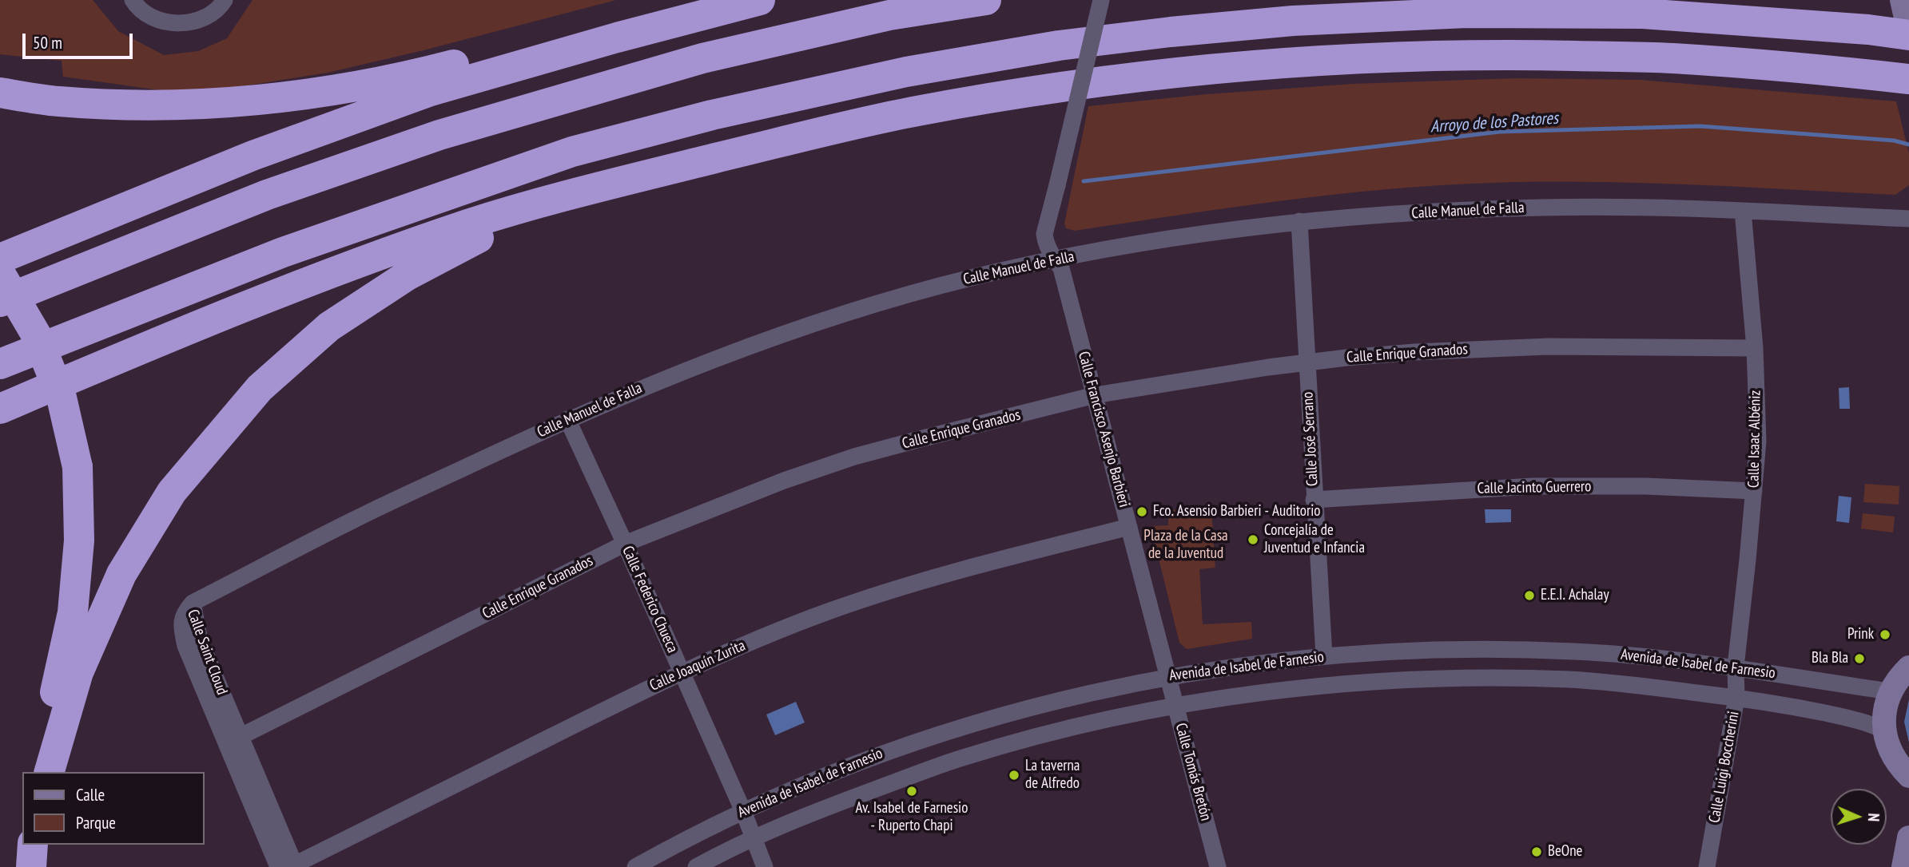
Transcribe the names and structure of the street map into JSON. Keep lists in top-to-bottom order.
{
  "streets": {
    "street": [
      "Calle Manuel de Falla",
      "Calle Enrique Granados",
      "Calle Francisco Asenjo Barbieri",
      "Calle José Serrano",
      "Calle Isaac Albéniz",
      "Calle Jacinto Guerrero",
      "Calle Federico Chueca",
      "Calle Saint Cloud",
      "Avenida de Isabel de Farnesio",
      "Calle Joaquín Zurita",
      "Calle Luigi Boccherini",
      "Calle Tomás Bretón"
    ]
  },
  "crossings": [
    ["Calle Manuel de Falla", "Calle Francisco Asenjo Barbieri"],
    ["Calle Manuel de Falla", "Calle José Serrano"],
    ["Calle Manuel de Falla", "Calle Isaac Albéniz"],
    ["Calle Manuel de Falla", "Calle Federico Chueca"],
    ["Calle Manuel de Falla", "Calle Saint Cloud"],
    ["Calle Enrique Granados", "Calle Francisco Asenjo Barbieri"],
    ["Calle Enrique Granados", "Calle José Serrano"],
    ["Calle Enrique Granados", "Calle Isaac Albéniz"],
    ["Calle Enrique Granados", "Calle Federico Chueca"],
    ["Calle Enrique Granados", "Calle Saint Cloud"],
    ["Calle Francisco Asenjo Barbieri", "Avenida de Isabel de Farnesio"],
    ["Calle Francisco Asenjo Barbieri", "Calle Joaquín Zurita"],
    ["Calle Francisco Asenjo Barbieri", "Calle Tomás Bretón"],
    ["Calle José Serrano", "Calle Jacinto Guerrero"],
    ["Calle José Serrano", "Avenida de Isabel de Farnesio"],
    ["Calle Isaac Albéniz", "Calle Jacinto Guerrero"],
    ["Calle Isaac Albéniz", "Avenida de Isabel de Farnesio"],
    ["Calle Isaac Albéniz", "Calle Luigi Boccherini"],
    ["Calle Federico Chueca", "Avenida de Isabel de Farnesio"],
    ["Calle Federico Chueca", "Calle Joaquín Zurita"],
    ["Calle Saint Cloud", "Calle Joaquín Zurita"],
    ["Avenida de Isabel de Farnesio", "Calle Luigi Boccherini"],
    ["Avenida de Isabel de Farnesio", "Calle Tomás Bretón"]
  ],
  "water": ["Arroyo de los Pastores"],
  "parks": ["Plaza de la Casa de la Juventud"],
  "places": [
    "Fco. Asensio Barbieri - Auditorio",
    "Concejalía de Juventud e Infancia",
    "E.E.I. Achalay",
    "Prink",
    "Bla Bla",
    "La taverna de Alfredo",
    "Av. Isabel de Farnesio - Ruperto Chapi",
    "BeOne"
  ],
  "legend": ["Calle", "Parque"],
  "scale_bar": "50 m",
  "north": "right"
}
